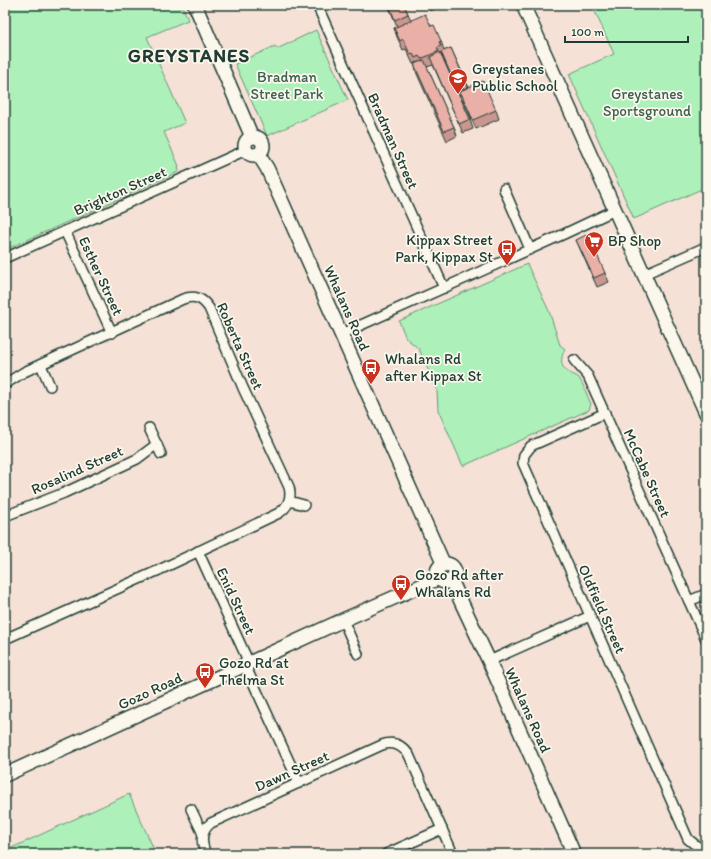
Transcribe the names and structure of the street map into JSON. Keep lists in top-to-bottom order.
{
  "streets": {
    "street": [
      "Bradman Street",
      "Brighton Street",
      "Esther Street",
      "Whalans Road",
      "Roberta Street",
      "Rosalind Street",
      "McCabe Street",
      "Enid Street",
      "Oldfield Street",
      "Gozo Road",
      "Dawn Street"
    ]
  },
  "crossings": [
    ["Brighton Street", "Esther Street"],
    ["Brighton Street", "Whalans Road"],
    ["Esther Street", "Roberta Street"],
    ["Whalans Road", "Gozo Road"],
    ["McCabe Street", "Oldfield Street"],
    ["Enid Street", "Gozo Road"],
    ["Enid Street", "Dawn Street"]
  ],
  "districts": ["GREYSTANES"],
  "parks": ["Bradman Street Park", "Greystanes Sportsground"],
  "places": {
    "school or university": ["Greystanes Public School"],
    "supermarket": ["BP Shop"],
    "bus stop": [
      "Kippax Street Park, Kippax St",
      "Whalans Rd after Kippax St",
      "Gozo Rd after Whalans Rd",
      "Gozo Rd at Thelma St"
    ]
  },
  "scale_bar": "100 m"
}
